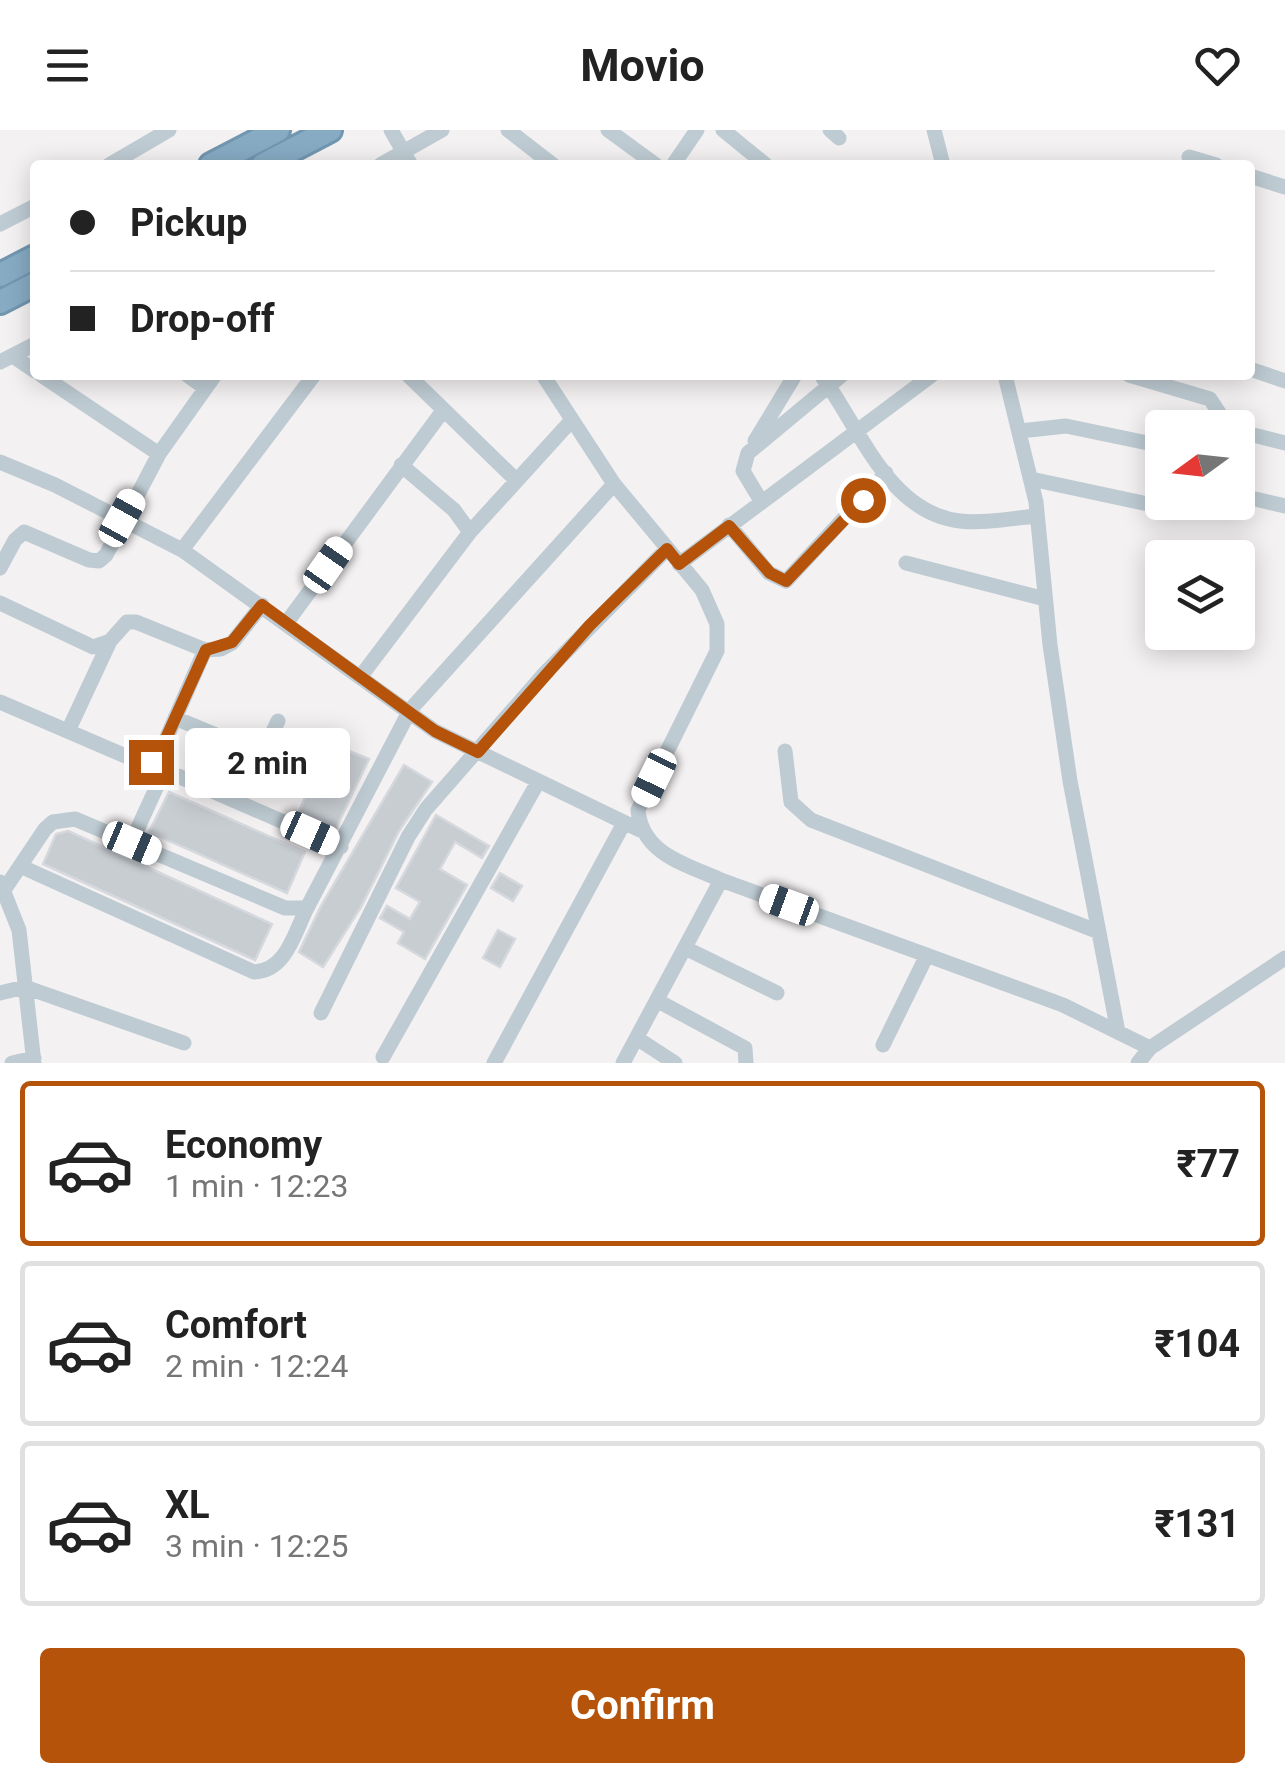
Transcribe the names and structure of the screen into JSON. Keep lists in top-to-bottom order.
{
  "north": "left",
  "page": {
    "header": "Movio",
    "banner": ["Pickup", "Drop-off"],
    "bubble": "2 min",
    "list": [
      {
        "name": "Economy",
        "note": "1 min · 12:23",
        "value": "₹77"
      },
      {
        "name": "Comfort",
        "note": "2 min · 12:24",
        "value": "₹104"
      },
      {
        "name": "XL",
        "note": "3 min · 12:25",
        "value": "₹131"
      }
    ],
    "buttons": "Confirm"
  }
}
